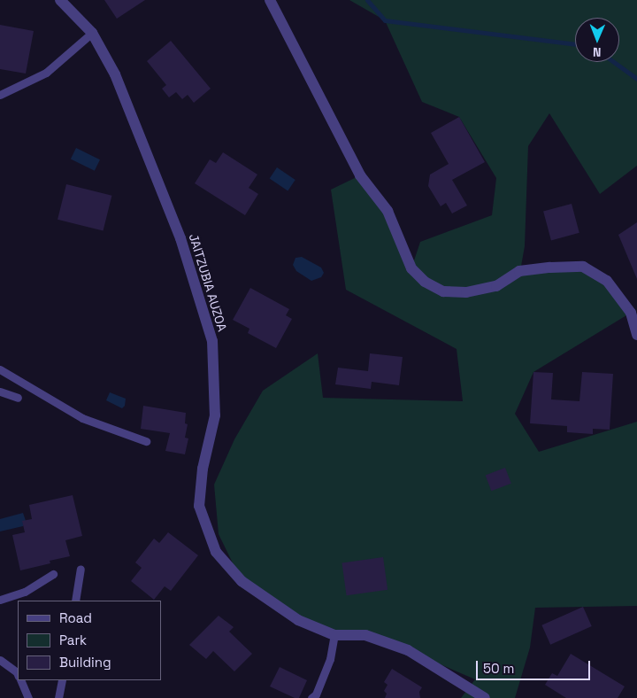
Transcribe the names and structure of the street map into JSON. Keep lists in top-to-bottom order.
{
  "streets": {
    "street": ["JAITZUBIA AUZOA"]
  },
  "legend": ["Road", "Park", "Building"],
  "scale_bar": "50 m",
  "north": "bottom"
}
